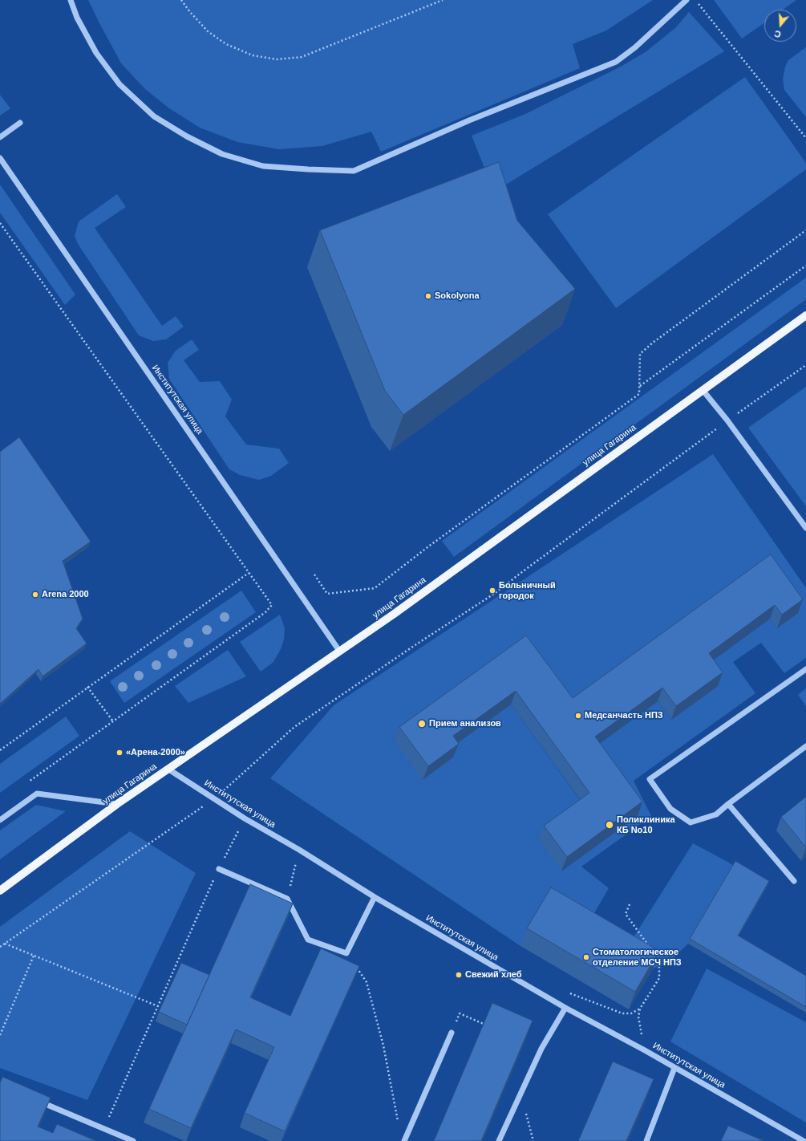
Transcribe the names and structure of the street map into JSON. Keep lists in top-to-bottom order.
{
  "streets": {
    "main road": ["улица Гагарина"],
    "street": ["Институтская улица"]
  },
  "crossings": [
    ["Институтская улица", "улица Гагарина"]
  ],
  "places": [
    "Sokolyona",
    "Больничный городок",
    "Arena 2000",
    "Медсанчасть НПЗ",
    "Прием анализов",
    "«Арена-2000»",
    "Поликлиника КБ No10",
    "Стоматологическое отделение МСЧ НПЗ",
    "Свежий хлеб"
  ],
  "north": "bottom"
}
